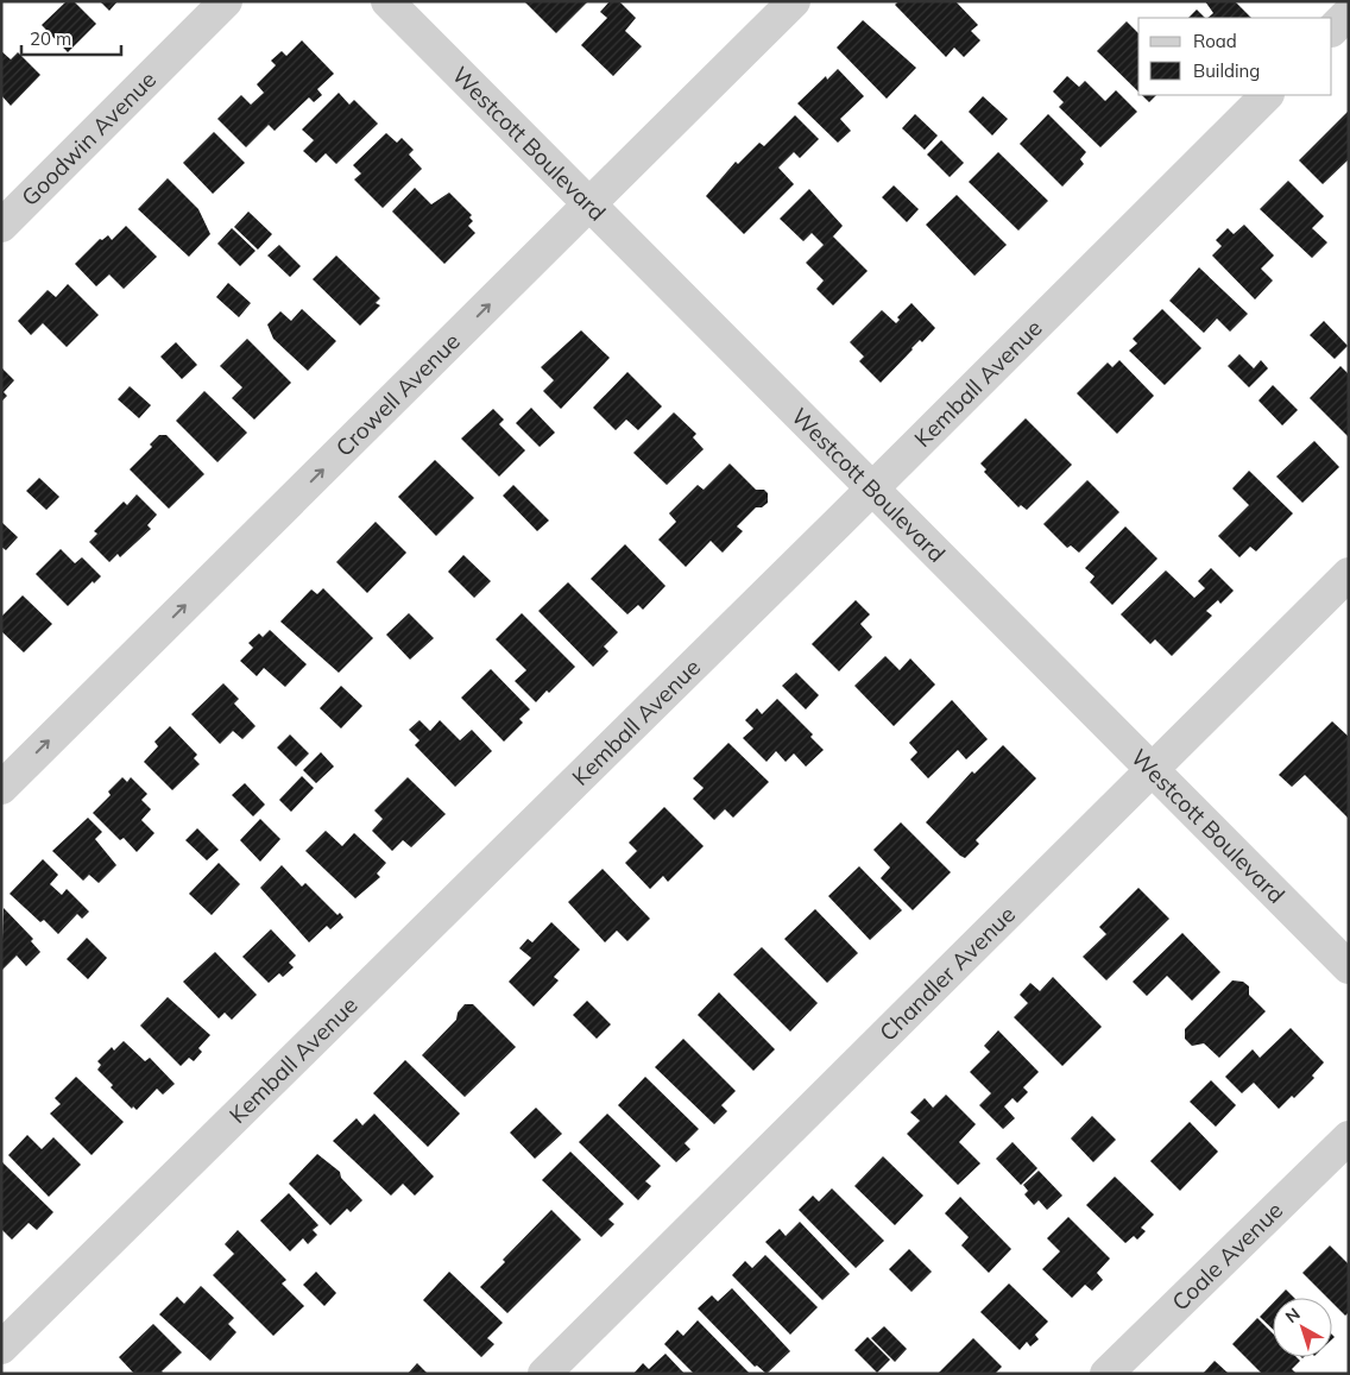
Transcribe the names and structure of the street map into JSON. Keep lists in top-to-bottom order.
{
  "streets": {
    "street": [
      "Goodwin Avenue",
      "Westcott Boulevard",
      "Kemball Avenue",
      "Crowell Avenue",
      "Chandler Avenue",
      "Coale Avenue"
    ]
  },
  "crossings": [
    ["Westcott Boulevard", "Kemball Avenue"],
    ["Westcott Boulevard", "Crowell Avenue"],
    ["Westcott Boulevard", "Chandler Avenue"]
  ],
  "one_way": ["Crowell Avenue"],
  "legend": ["Road", "Building"],
  "scale_bar": "20 m",
  "north": "top left"
}
